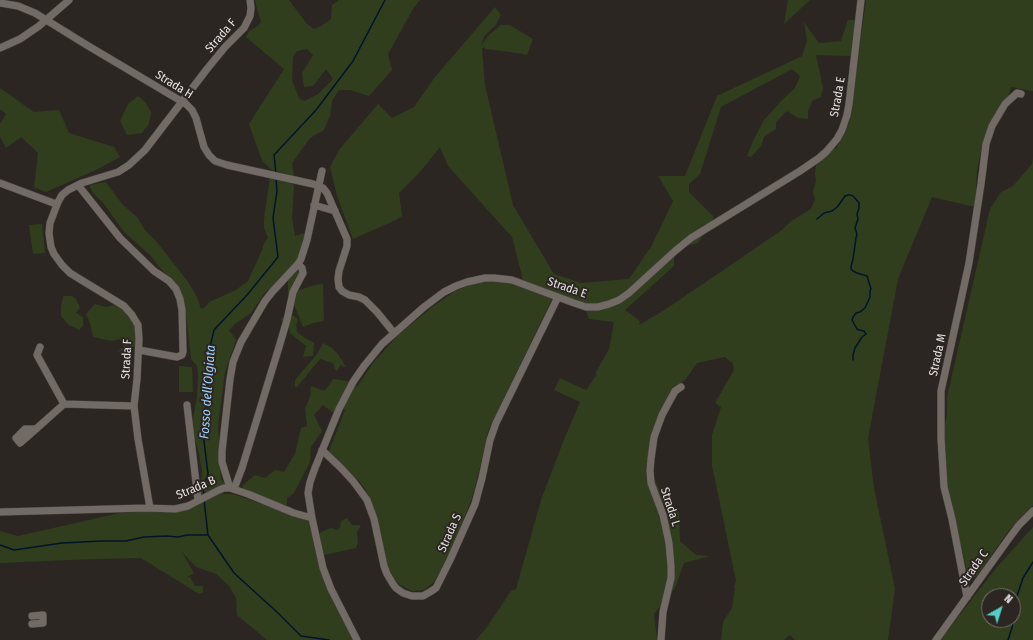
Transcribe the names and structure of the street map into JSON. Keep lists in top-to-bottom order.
{
  "streets": {
    "street": [
      "Strada F",
      "Strada H",
      "Strada E",
      "Strada M",
      "Strada B",
      "Strada L",
      "Strada S",
      "Strada C"
    ]
  },
  "crossings": [
    ["Strada F", "Strada H"],
    ["Strada F", "Strada B"],
    ["Strada E", "Strada B"],
    ["Strada E", "Strada S"],
    ["Strada M", "Strada C"]
  ],
  "water": ["Fosso dell’Olgiata"],
  "north": "top right"
}
